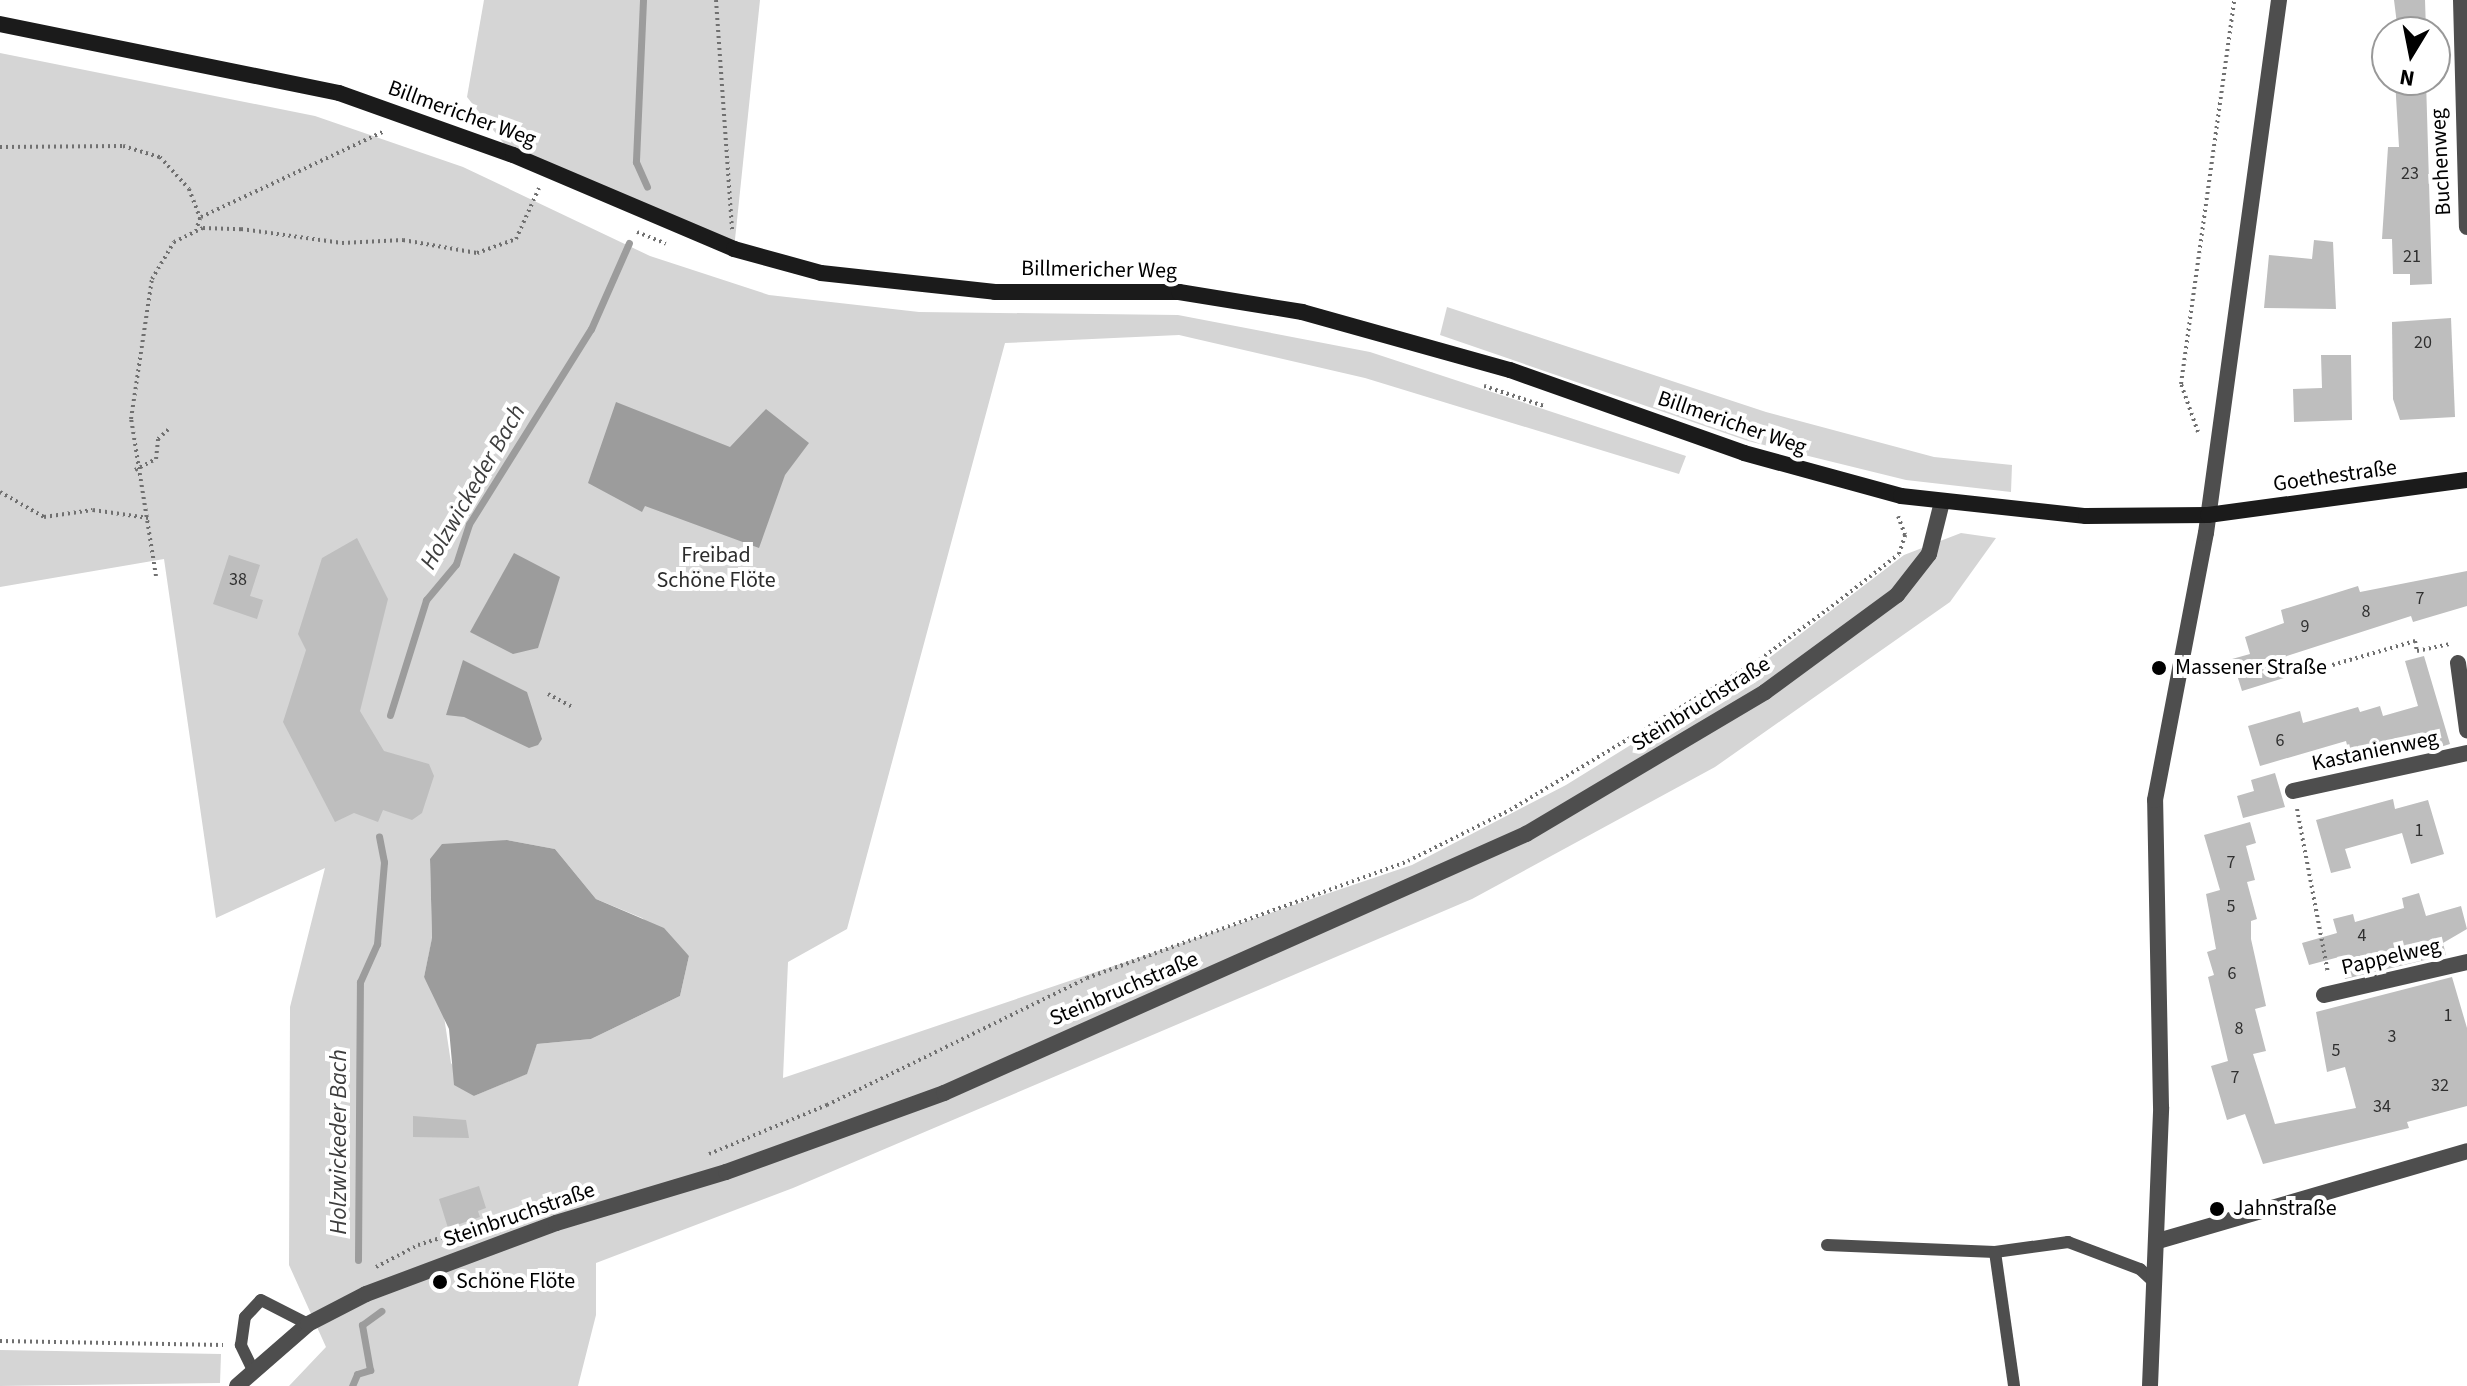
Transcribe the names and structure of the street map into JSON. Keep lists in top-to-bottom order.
{
  "streets": {
    "main road": ["Billmericher Weg", "Goethestraße"],
    "street": [
      "Buchenweg",
      "Steinbruchstraße",
      "Kastanienweg",
      "Pappelweg"
    ]
  },
  "crossings": [
    ["Billmericher Weg", "Goethestraße"],
    ["Billmericher Weg", "Steinbruchstraße"]
  ],
  "water": ["Holzwickeder Bach"],
  "parks": ["Freibad Schöne Flöte"],
  "places": ["Massener Straße", "Jahnstraße", "Schöne Flöte"],
  "house_numbers": [
    "23",
    "21",
    "20",
    "38",
    "7",
    "8",
    "9",
    "6",
    "1",
    "7",
    "5",
    "4",
    "6",
    "1",
    "8",
    "3",
    "5",
    "7",
    "32",
    "34"
  ],
  "north": "bottom"
}
